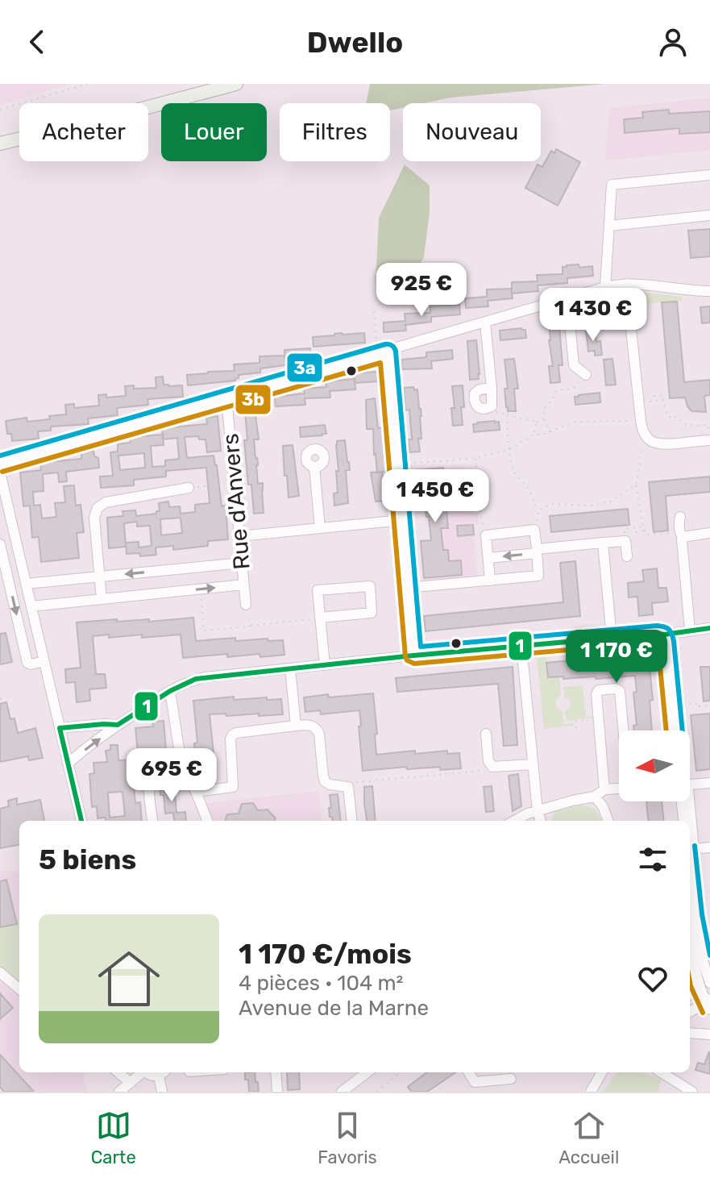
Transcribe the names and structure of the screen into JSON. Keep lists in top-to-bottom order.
{
  "streets": {
    "street": ["Rue d'Anvers"]
  },
  "lines": ["transit line 3a", "transit line 3b", "transit line 1"],
  "north": "left",
  "page": {
    "header": "Dwello",
    "chip": [
      "Acheter",
      "Louer",
      "Filtres",
      "Nouveau"
    ],
    "price": [
      "925 €",
      "1 430 €",
      "1 450 €",
      "1 170 €",
      "695 €"
    ],
    "heading": "5 biens",
    "list": [
      {
        "name": "1 170 €/mois",
        "note": "4 pièces · 104 m² · Avenue de la Marne"
      }
    ],
    "tabs": ["Carte", "Favoris", "Accueil"]
  }
}
